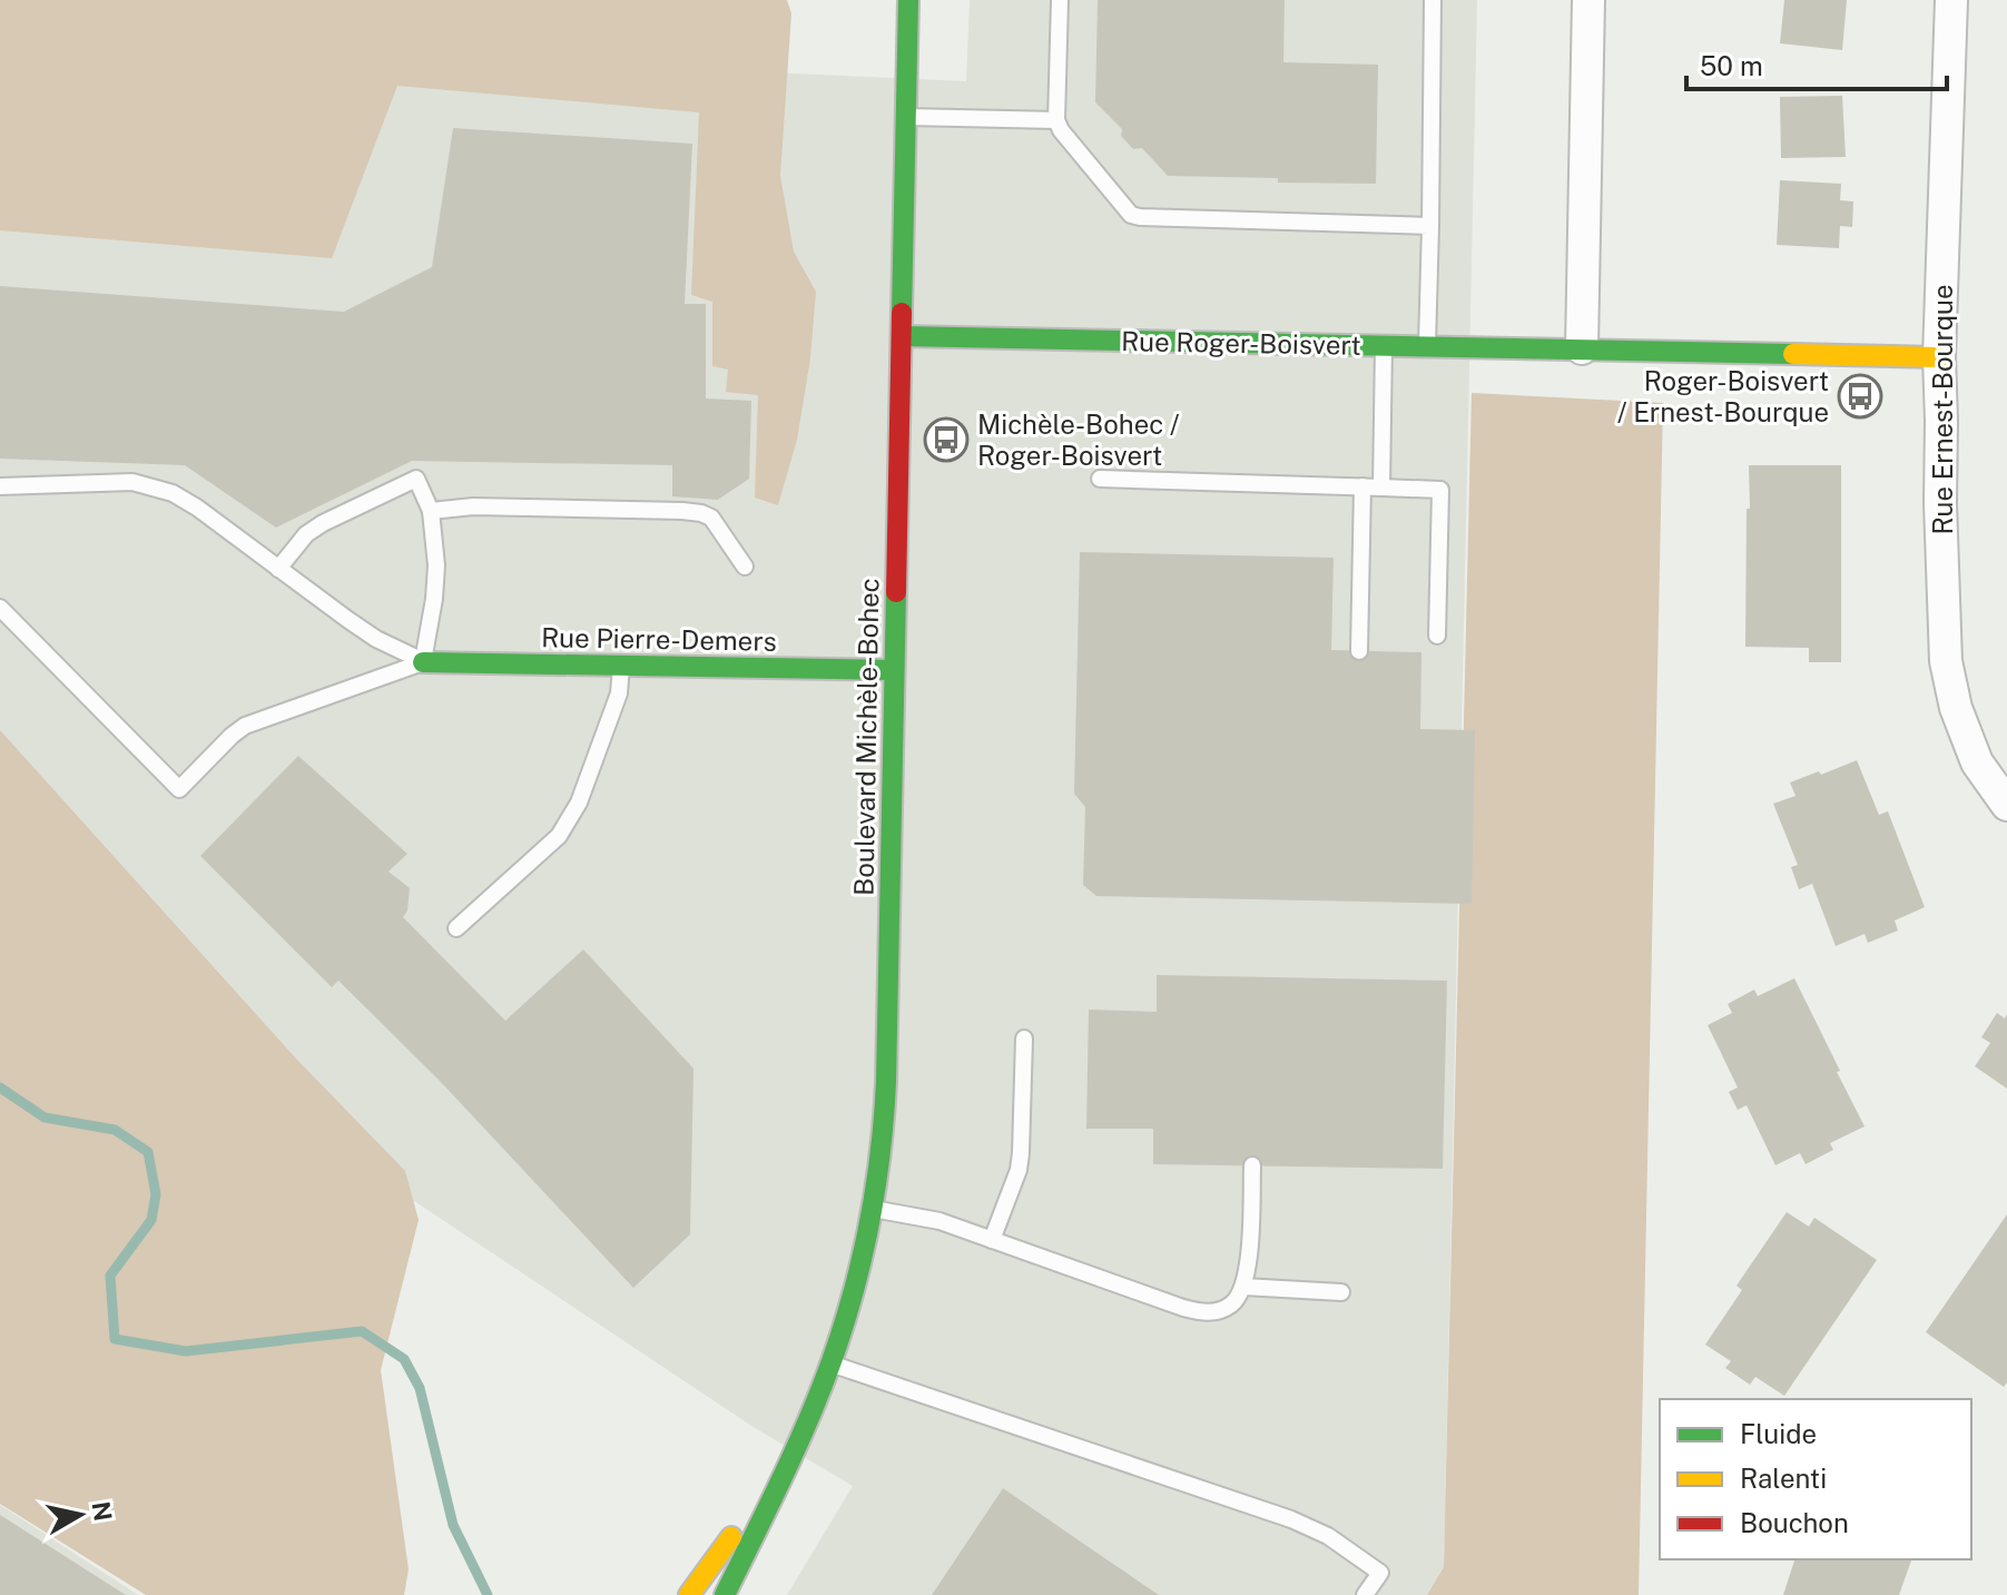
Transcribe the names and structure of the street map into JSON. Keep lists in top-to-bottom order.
{
  "streets": {
    "street": [
      "Rue Roger-Boisvert",
      "Rue Ernest-Bourque",
      "Rue Pierre-Demers",
      "Boulevard Michèle-Bohec"
    ]
  },
  "crossings": [
    ["Rue Roger-Boisvert", "Rue Ernest-Bourque"],
    ["Rue Roger-Boisvert", "Boulevard Michèle-Bohec"],
    ["Rue Pierre-Demers", "Boulevard Michèle-Bohec"]
  ],
  "places": {
    "bus stop": ["Roger-Boisvert / Ernest-Bourque", "Michèle-Bohec / Roger-Boisvert"]
  },
  "legend": ["Fluide", "Ralenti", "Bouchon"],
  "scale_bar": "50 m",
  "north": "right"
}
